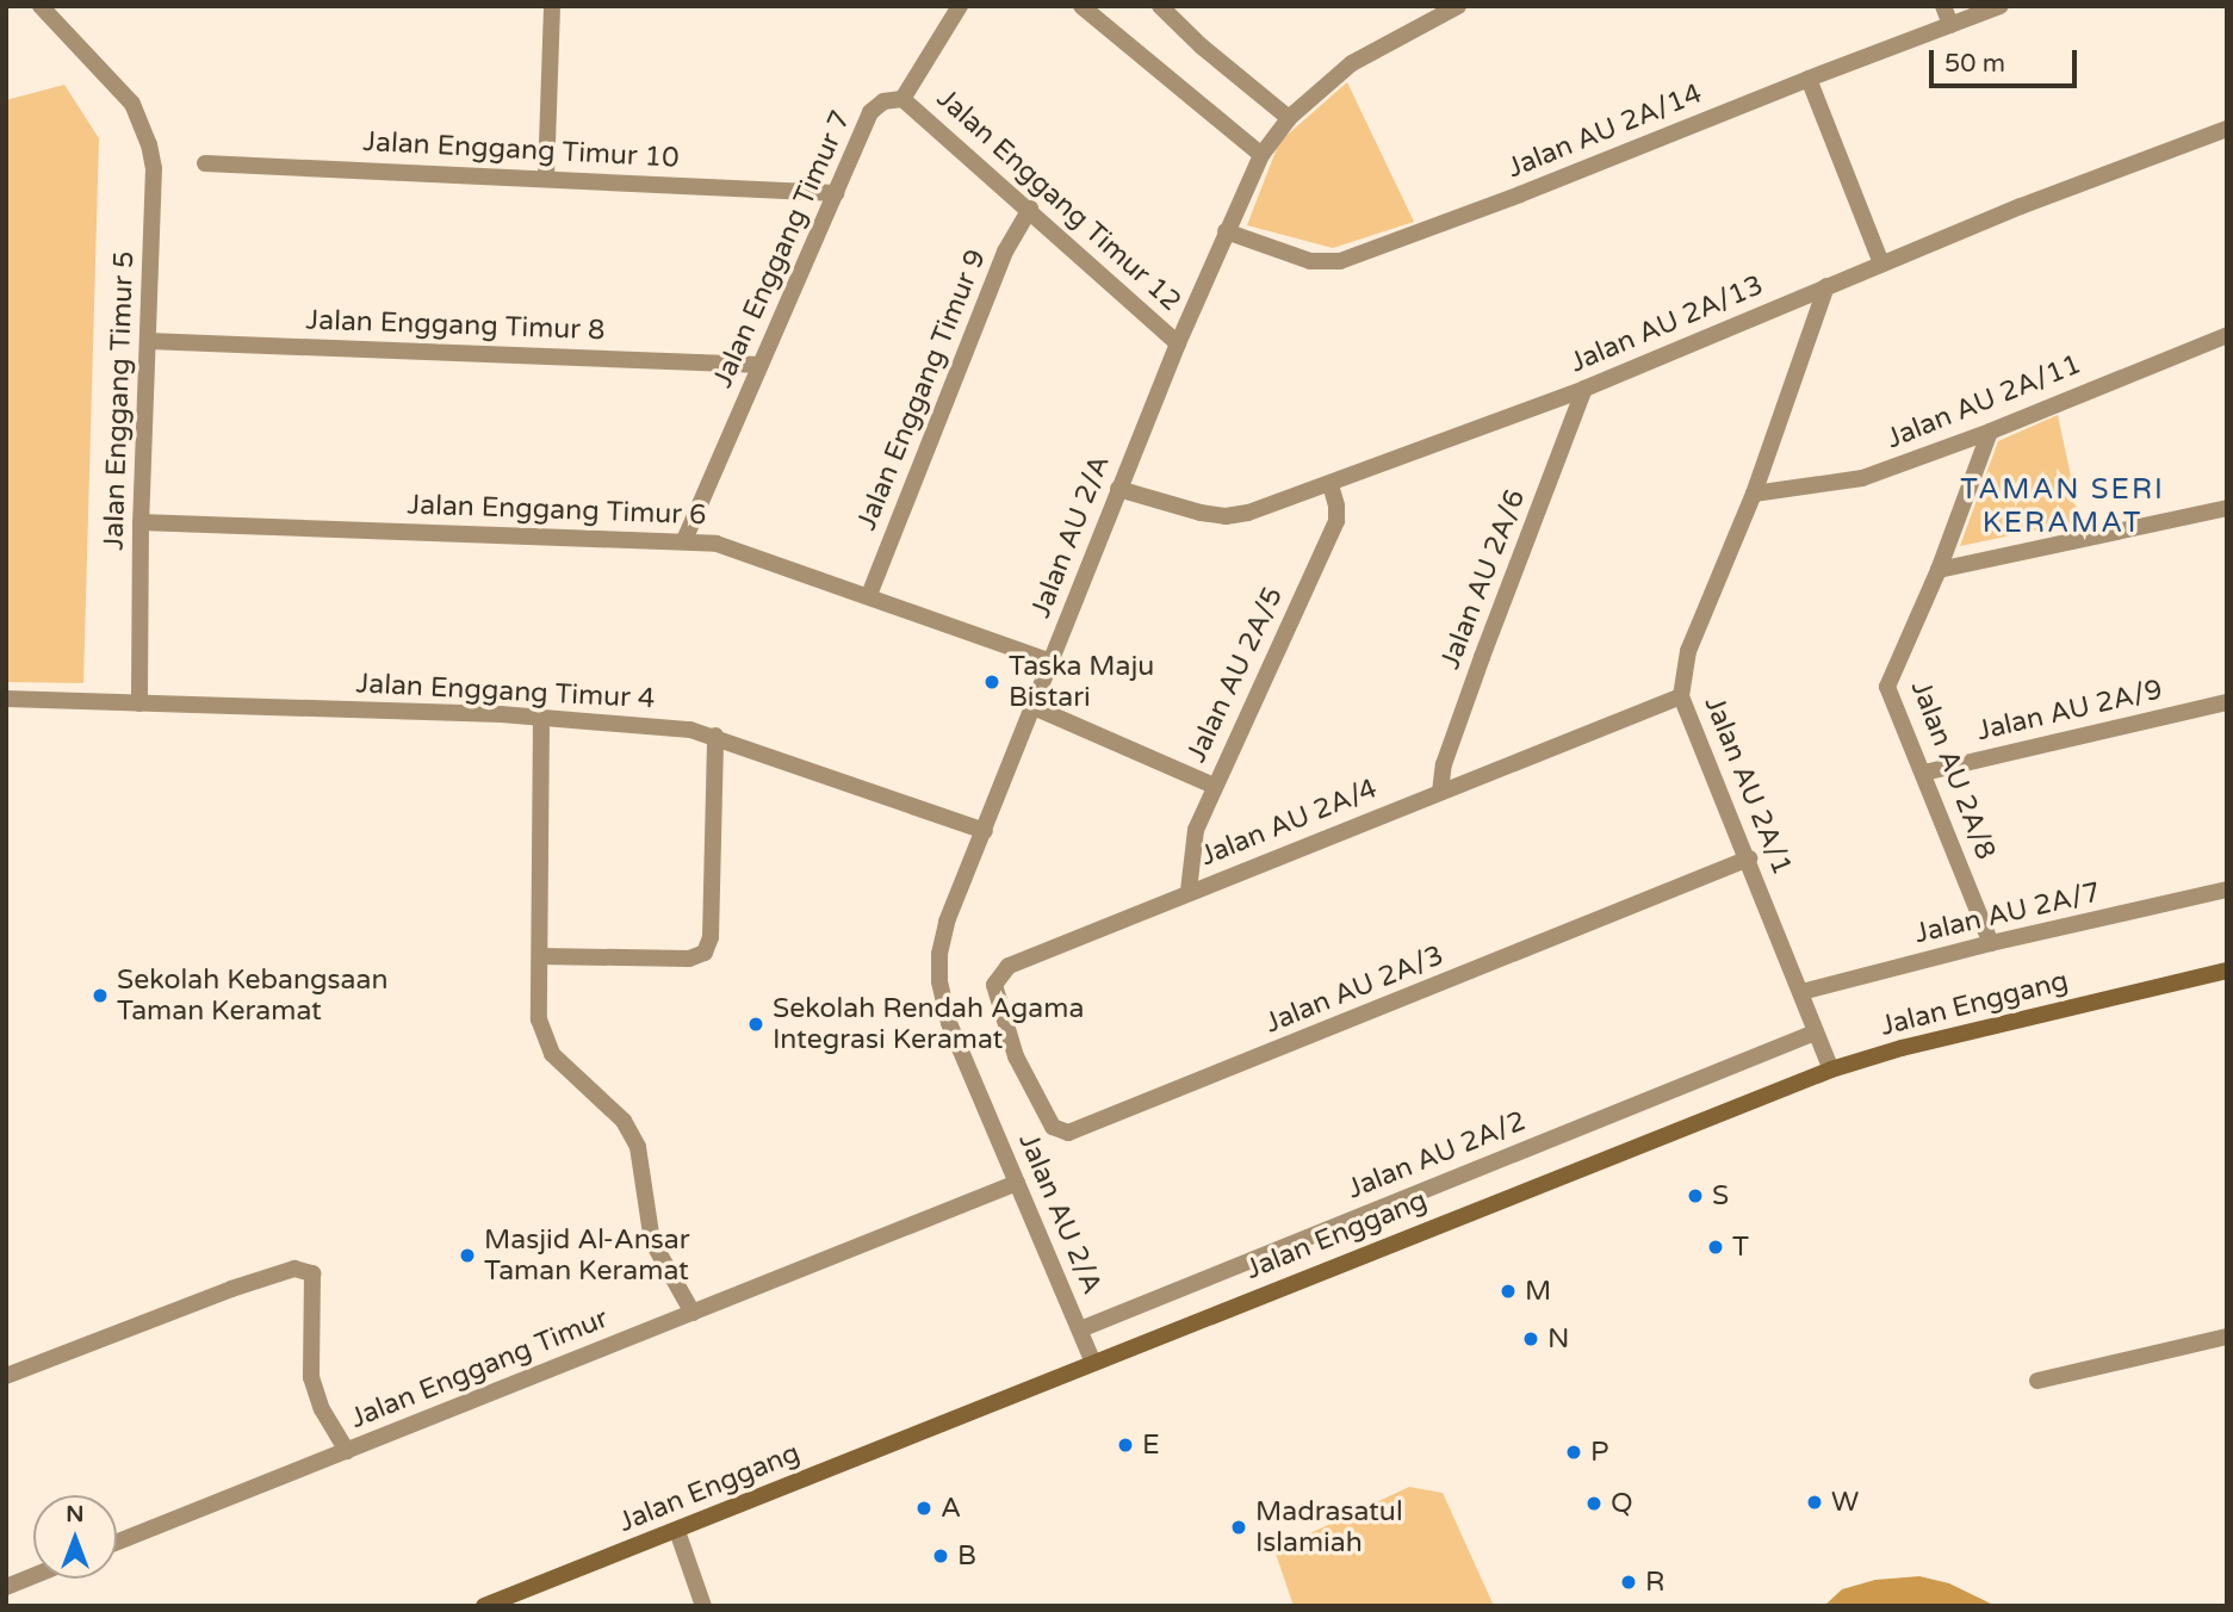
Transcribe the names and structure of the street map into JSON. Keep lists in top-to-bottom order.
{
  "streets": {
    "main road": ["Jalan Enggang"],
    "street": [
      "Jalan AU 2A/14",
      "Jalan Enggang Timur 10",
      "Jalan Enggang Timur 12",
      "Jalan Enggang Timur 7",
      "Jalan AU 2A/13",
      "Jalan Enggang Timur 8",
      "Jalan Enggang Timur 9",
      "Jalan Enggang Timur 5",
      "Jalan AU 2A/11",
      "Jalan Enggang Timur 6",
      "Jalan AU 2/A",
      "Jalan AU 2A/6",
      "Jalan AU 2A/5",
      "Jalan Enggang Timur 4",
      "Jalan AU 2A/9",
      "Jalan AU 2A/8",
      "Jalan AU 2A/1",
      "Jalan AU 2A/4",
      "Jalan AU 2A/7",
      "Jalan AU 2A/3",
      "Jalan AU 2A/2",
      "Jalan Enggang Timur"
    ]
  },
  "crossings": [
    ["Jalan AU 2A/14", "Jalan AU 2/A"],
    ["Jalan Enggang Timur 10", "Jalan Enggang Timur 7"],
    ["Jalan Enggang Timur 12", "Jalan Enggang Timur 7"],
    ["Jalan Enggang Timur 12", "Jalan Enggang Timur 9"],
    ["Jalan Enggang Timur 12", "Jalan AU 2/A"],
    ["Jalan Enggang Timur 7", "Jalan Enggang Timur 8"],
    ["Jalan Enggang Timur 7", "Jalan Enggang Timur 6"],
    ["Jalan AU 2A/13", "Jalan AU 2/A"],
    ["Jalan AU 2A/13", "Jalan AU 2A/6"],
    ["Jalan AU 2A/13", "Jalan AU 2A/5"],
    ["Jalan AU 2A/13", "Jalan AU 2A/1"],
    ["Jalan Enggang Timur 8", "Jalan Enggang Timur 5"],
    ["Jalan Enggang Timur 9", "Jalan Enggang Timur 6"],
    ["Jalan Enggang Timur 5", "Jalan Enggang Timur 6"],
    ["Jalan Enggang Timur 5", "Jalan Enggang Timur 4"],
    ["Jalan AU 2A/11", "Jalan AU 2A/8"],
    ["Jalan AU 2A/11", "Jalan AU 2A/1"],
    ["Jalan Enggang Timur 6", "Jalan AU 2/A"],
    ["Jalan AU 2/A", "Jalan Enggang Timur 4"],
    ["Jalan AU 2/A", "Jalan Enggang"],
    ["Jalan AU 2/A", "Jalan AU 2A/2"],
    ["Jalan AU 2/A", "Jalan Enggang Timur"],
    ["Jalan AU 2A/6", "Jalan AU 2A/4"],
    ["Jalan AU 2A/5", "Jalan AU 2A/4"],
    ["Jalan AU 2A/9", "Jalan AU 2A/8"],
    ["Jalan AU 2A/8", "Jalan AU 2A/7"],
    ["Jalan AU 2A/1", "Jalan AU 2A/4"],
    ["Jalan AU 2A/1", "Jalan AU 2A/7"],
    ["Jalan AU 2A/1", "Jalan AU 2A/3"],
    ["Jalan AU 2A/1", "Jalan Enggang"],
    ["Jalan AU 2A/1", "Jalan AU 2A/2"],
    ["Jalan AU 2A/4", "Jalan AU 2A/3"]
  ],
  "districts": ["TAMAN SERI KERAMAT"],
  "places": [
    "Taska Maju Bistari",
    "Sekolah Kebangsaan Taman Keramat",
    "Sekolah Rendah Agama Integrasi Keramat",
    "S",
    "T",
    "Masjid Al-Ansar Taman Keramat",
    "M",
    "N",
    "E",
    "P",
    "W",
    "Q",
    "A",
    "Madrasatul Islamiah",
    "B",
    "R"
  ],
  "scale_bar": "50 m",
  "north": "top"
}
